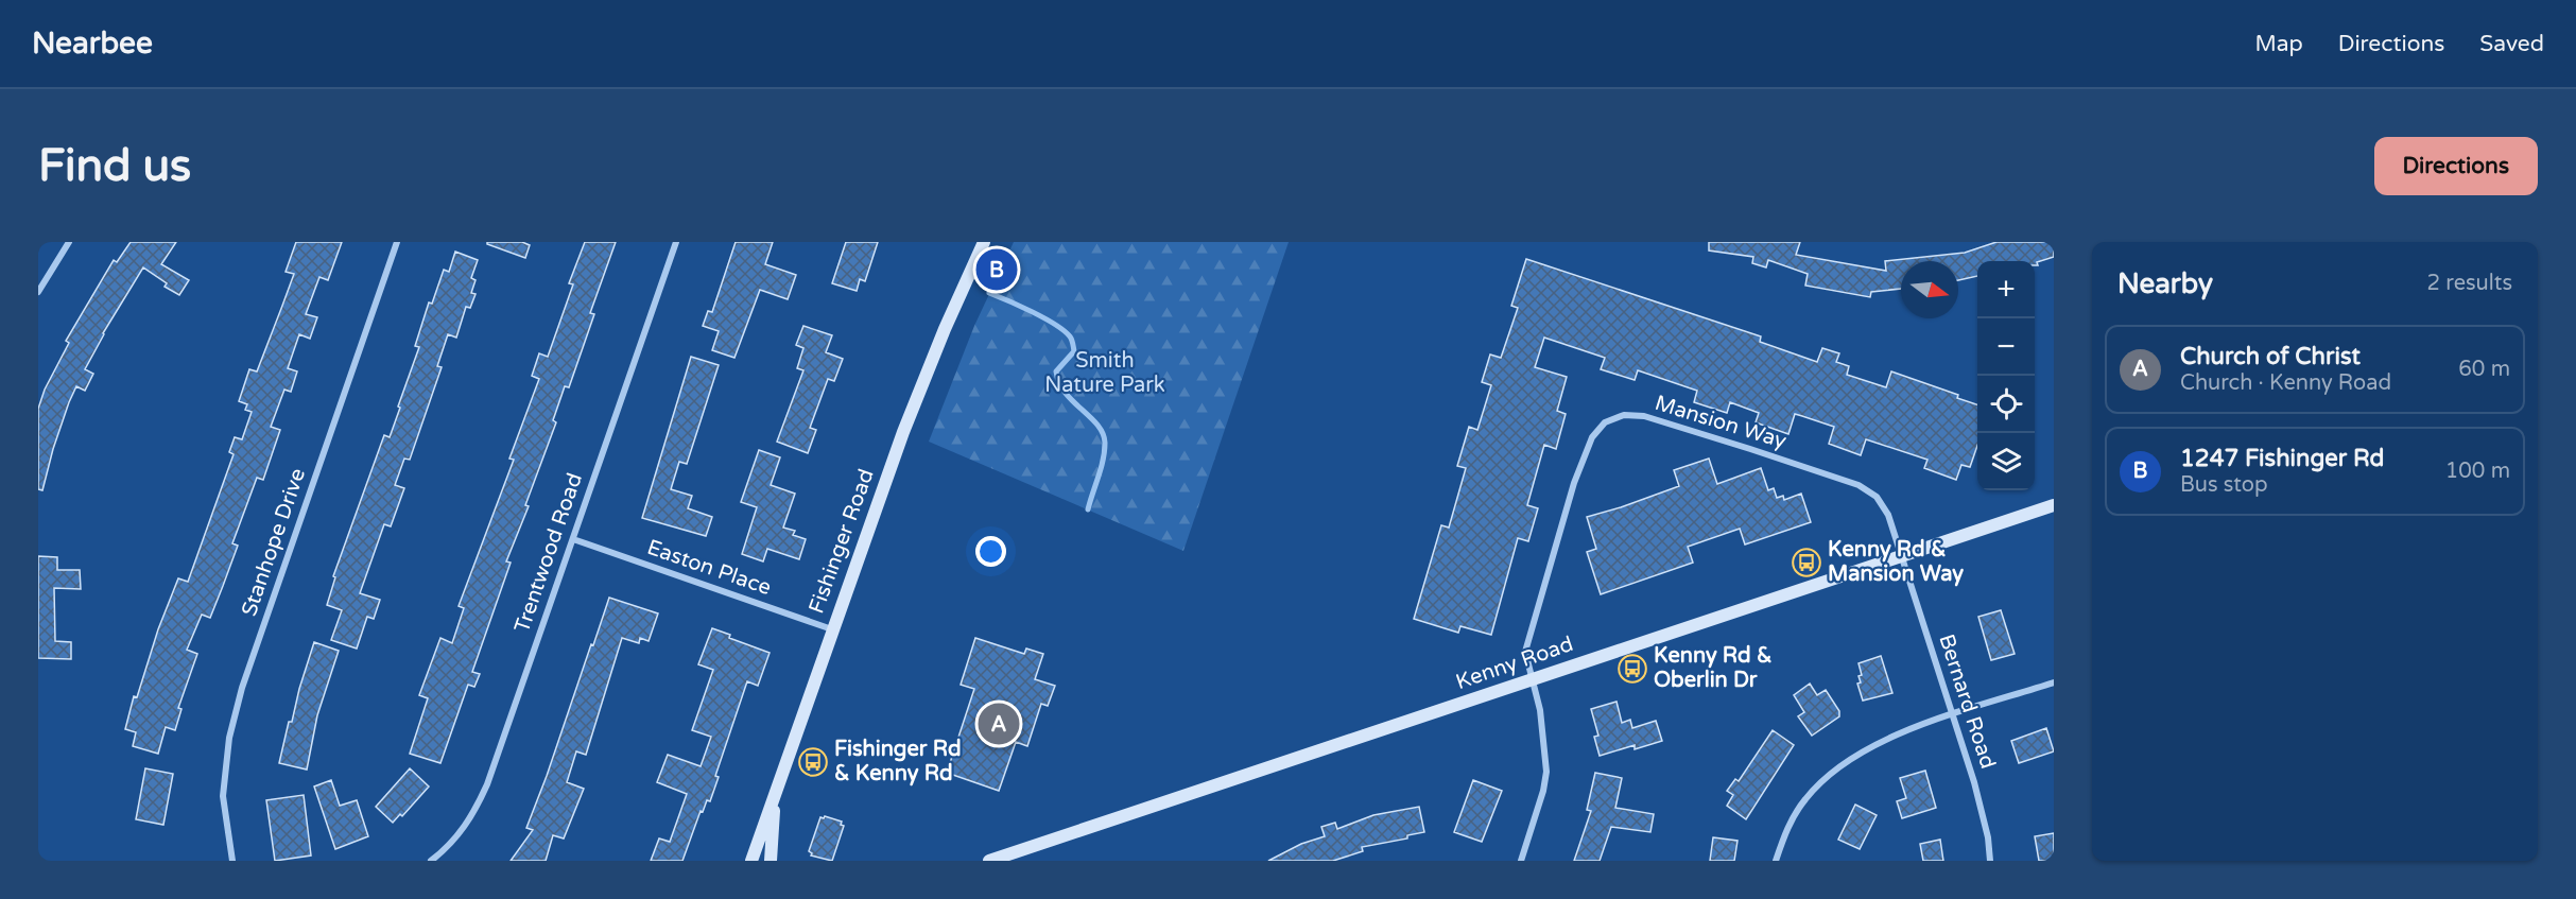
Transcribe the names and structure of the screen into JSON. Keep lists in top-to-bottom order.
{
  "streets": {
    "main road": ["Fishinger Road", "Kenny Road"],
    "street": [
      "Mansion Way",
      "Stanhope Drive",
      "Trentwood Road",
      "Easton Place",
      "Bernard Road"
    ]
  },
  "crossings": [
    ["Mansion Way", "Kenny Road"],
    ["Mansion Way", "Bernard Road"],
    ["Fishinger Road", "Easton Place"],
    ["Trentwood Road", "Easton Place"],
    ["Kenny Road", "Bernard Road"]
  ],
  "parks": ["Smith Nature Park"],
  "places": {
    "bus stop": ["Kenny Rd & Mansion Way", "Kenny Rd & Oberlin Dr", "Fishinger Rd & Kenny Rd"]
  },
  "north": "right",
  "page": {
    "header": "Nearbee",
    "nav": ["Map", "Directions", "Saved"],
    "buttons": "Directions",
    "title": "Find us",
    "heading": ["Nearby", "2 results"],
    "pins": ["B", "A"],
    "map_buttons": ["+", "−"],
    "list": [
      {
        "mark": "A",
        "name": "Church of Christ",
        "note": "Church · Kenny Road",
        "value": "60 m"
      },
      {
        "mark": "B",
        "name": "1247 Fishinger Rd",
        "note": "Bus stop",
        "value": "100 m"
      }
    ]
  }
}
